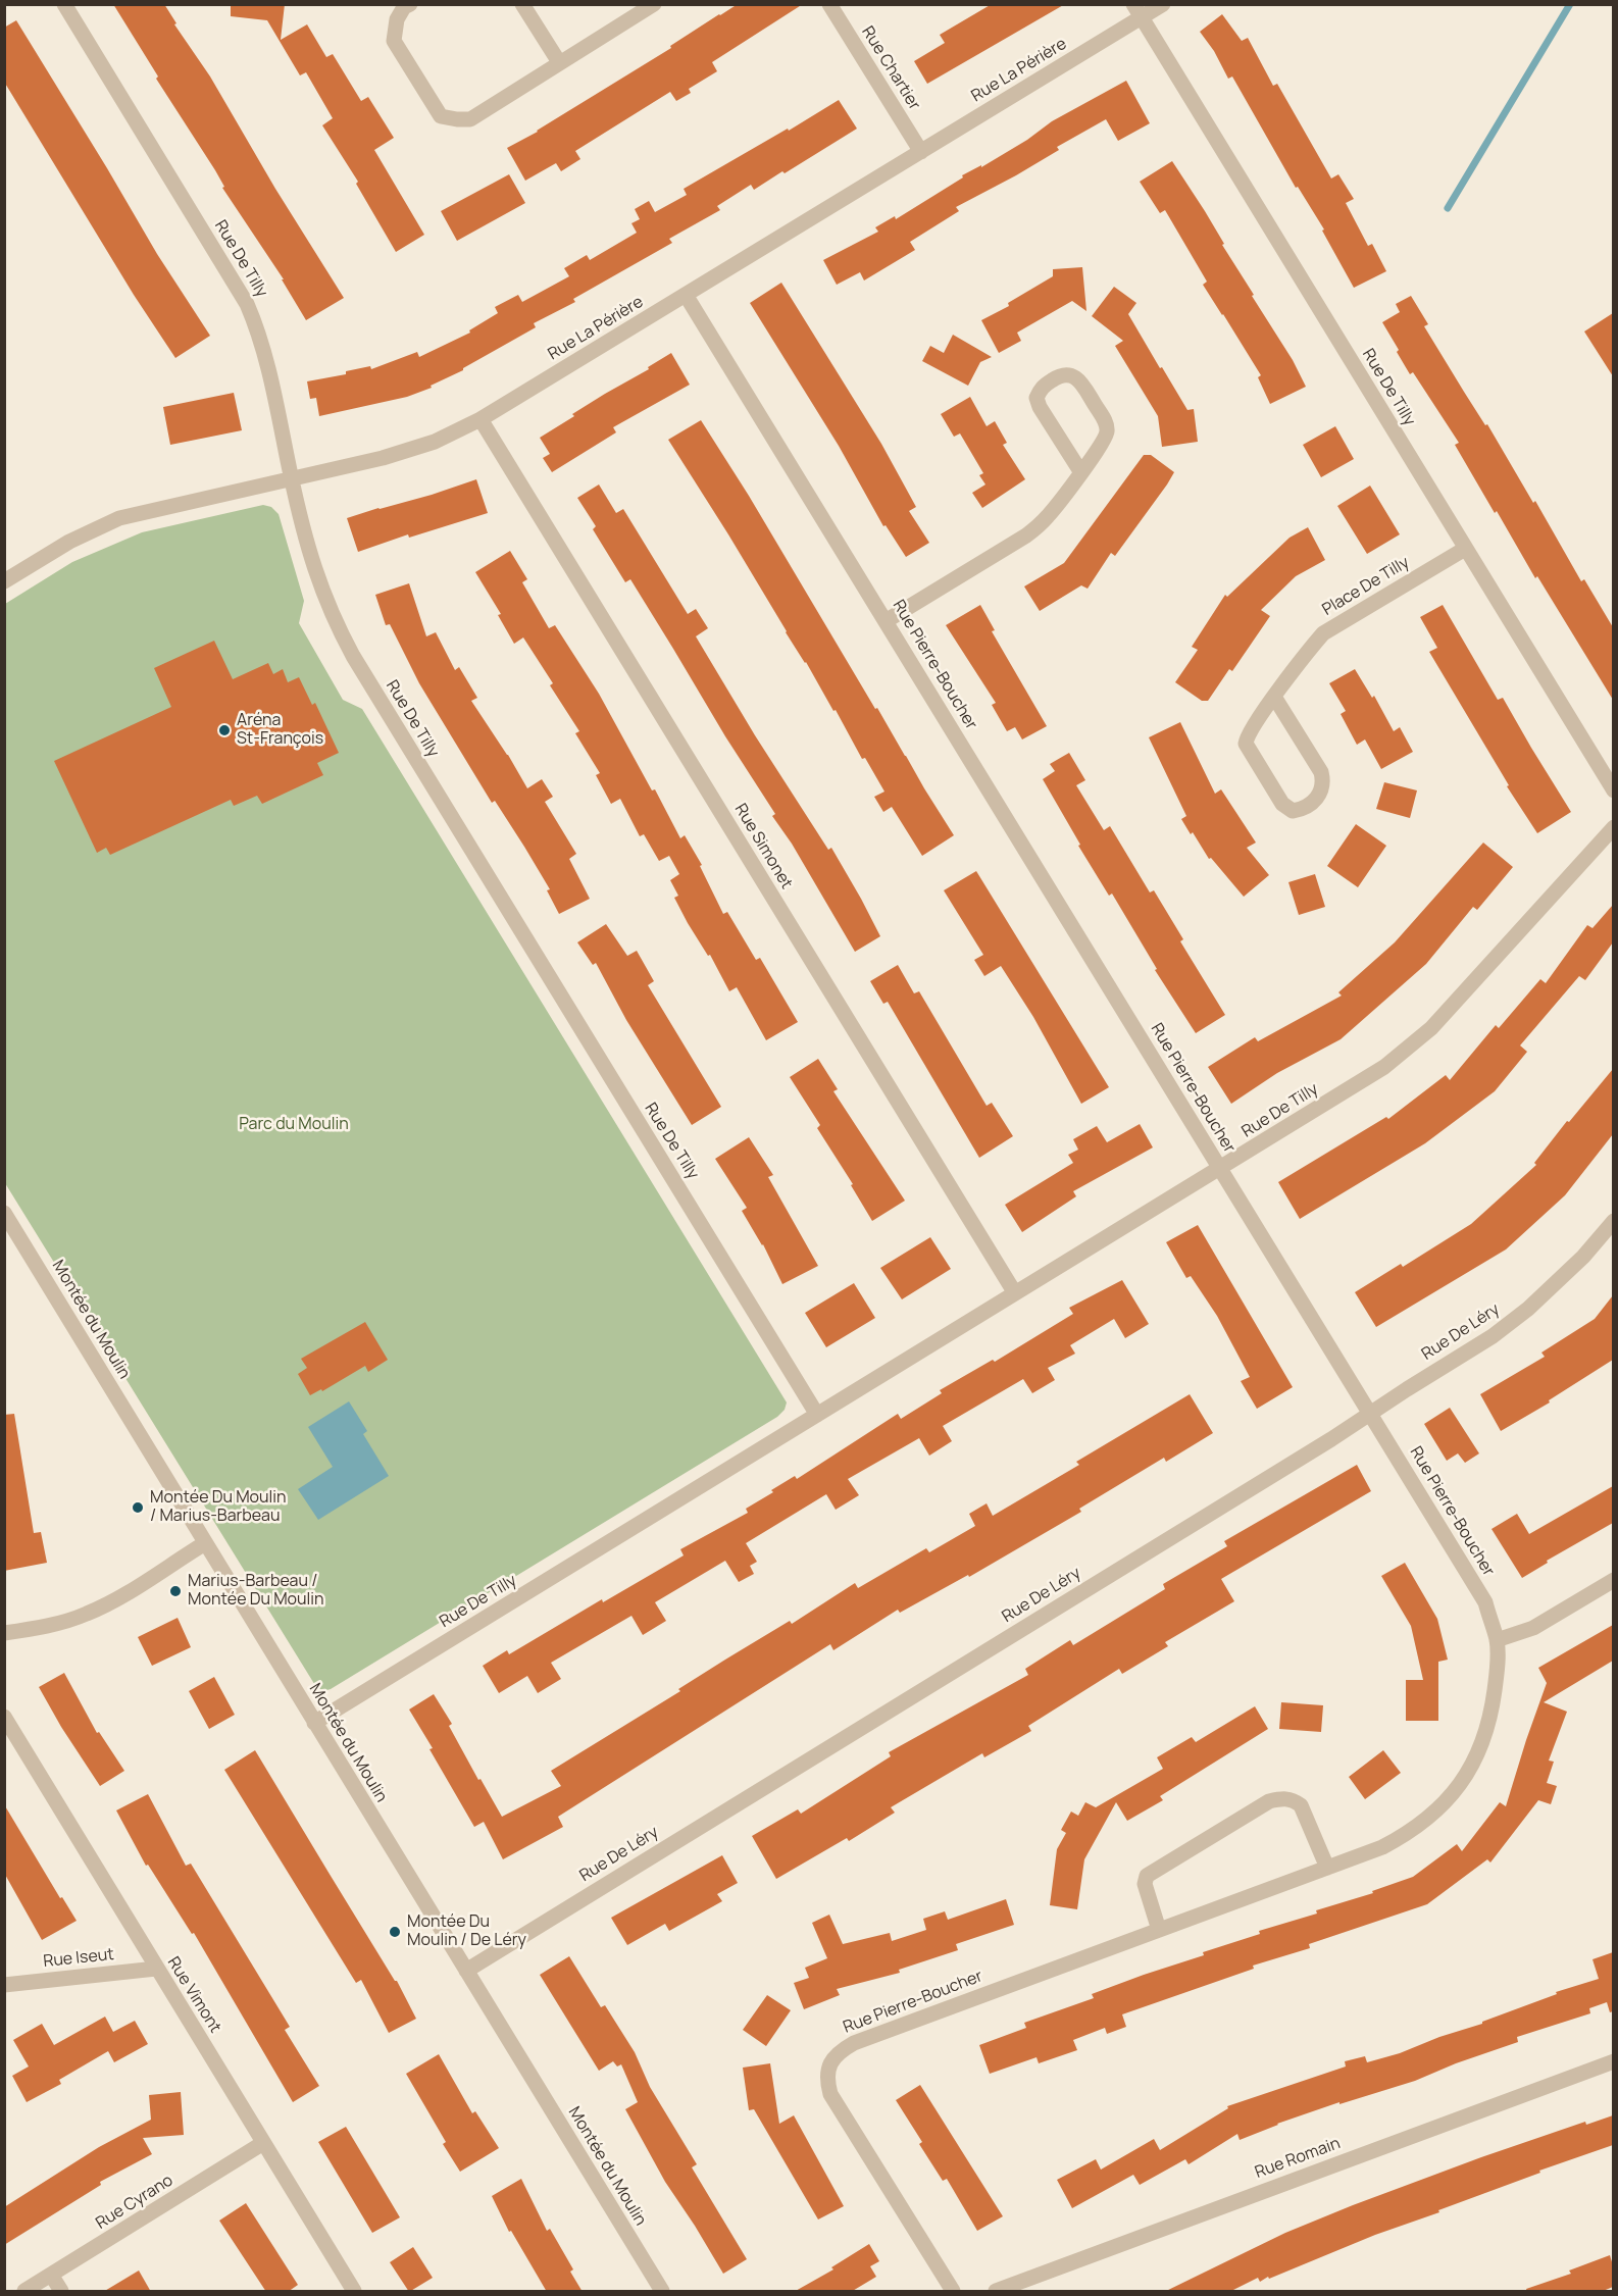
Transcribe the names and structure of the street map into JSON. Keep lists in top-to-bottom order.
{
  "streets": {
    "street": [
      "Rue Chartier",
      "Rue La Périère",
      "Rue De Tilly",
      "Place De Tilly",
      "Rue Pierre-Boucher",
      "Rue Simonet",
      "Montée du Moulin",
      "Rue De Léry",
      "Rue Iseut",
      "Rue Vimont",
      "Rue Romain",
      "Rue Cyrano"
    ]
  },
  "crossings": [
    ["Rue Chartier", "Rue La Périère"],
    ["Rue La Périère", "Rue De Tilly"],
    ["Rue La Périère", "Rue Pierre-Boucher"],
    ["Rue La Périère", "Rue Simonet"],
    ["Rue De Tilly", "Place De Tilly"],
    ["Rue De Tilly", "Rue Pierre-Boucher"],
    ["Rue De Tilly", "Rue Simonet"],
    ["Rue De Tilly", "Montée du Moulin"],
    ["Rue Pierre-Boucher", "Rue De Léry"],
    ["Montée du Moulin", "Rue De Léry"],
    ["Rue Iseut", "Rue Vimont"],
    ["Rue Vimont", "Rue Cyrano"]
  ],
  "parks": ["Parc du Moulin"],
  "places": [
    "Aréna St-François",
    "Montée Du Moulin / Marius-Barbeau",
    "Marius-Barbeau / Montée Du Moulin",
    "Montée Du Moulin / De Léry"
  ]
}
